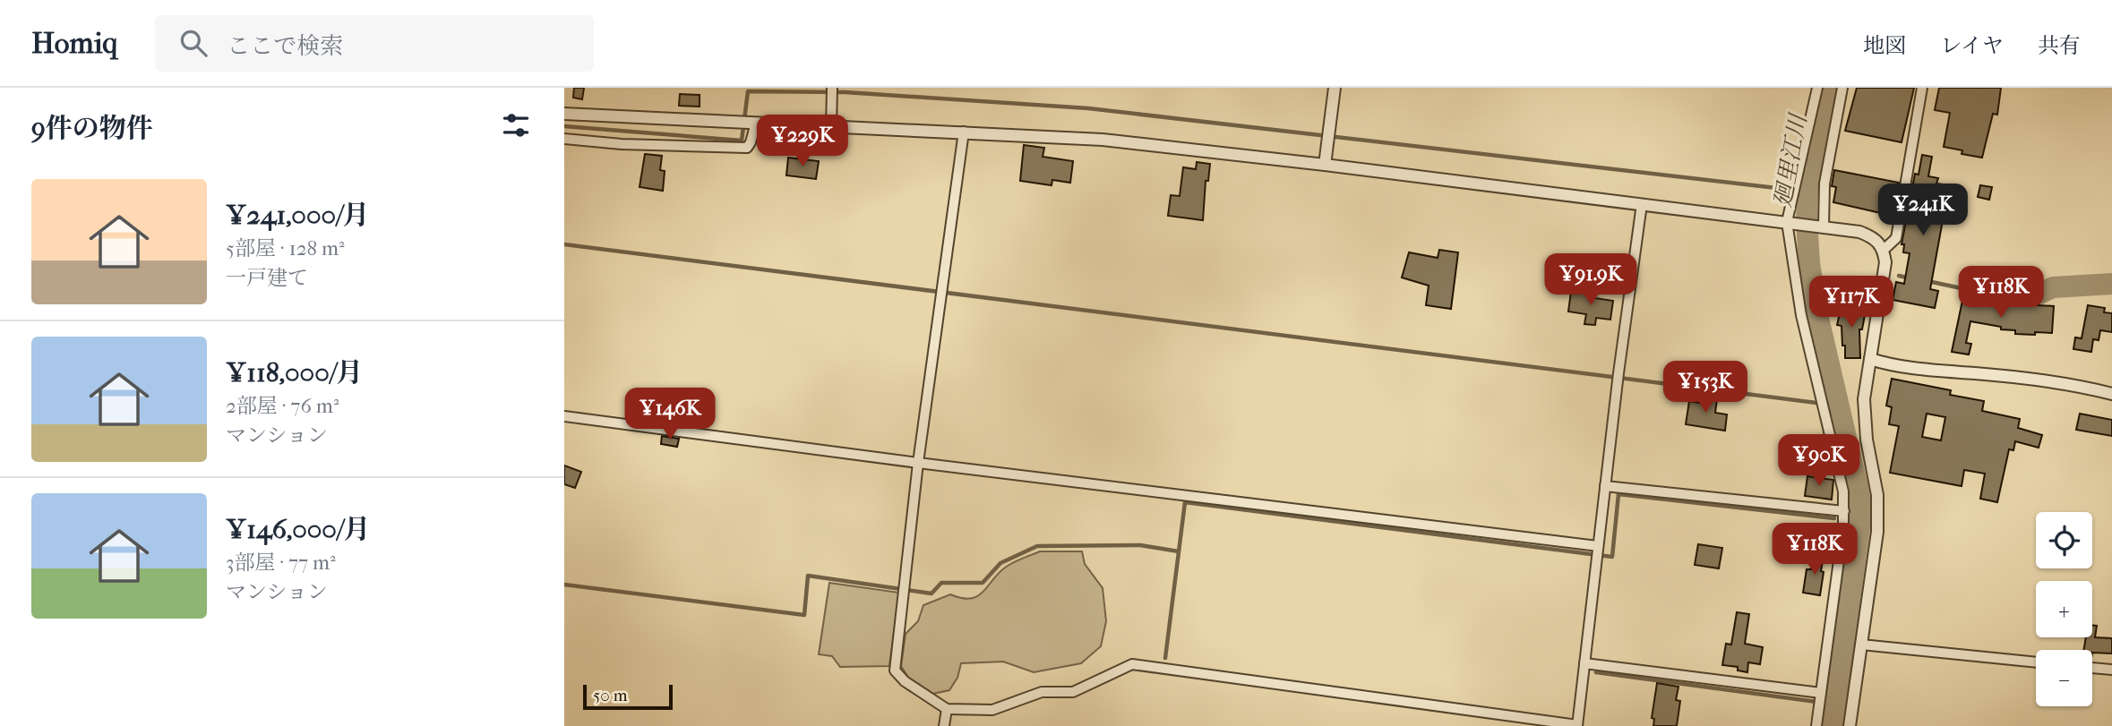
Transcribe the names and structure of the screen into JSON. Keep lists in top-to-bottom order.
{
  "water": ["廻里江川"],
  "scale_bar": "50 m",
  "page": {
    "header": "Homiq",
    "search": "ここで検索",
    "nav": ["地図", "レイヤ", "共有"],
    "heading": "9件の物件",
    "price": [
      "¥229K",
      "¥241K",
      "¥91.9K",
      "¥118K",
      "¥117K",
      "¥153K",
      "¥146K",
      "¥90K",
      "¥118K"
    ],
    "list": [
      {
        "name": "¥241,000/月",
        "note": "5部屋 · 128 m² · 一戸建て"
      },
      {
        "name": "¥118,000/月",
        "note": "2部屋 · 76 m² · マンション"
      },
      {
        "name": "¥146,000/月",
        "note": "3部屋 · 77 m² · マンション"
      }
    ],
    "map_buttons": ["+", "−"],
    "scale": "50 m"
  }
}
